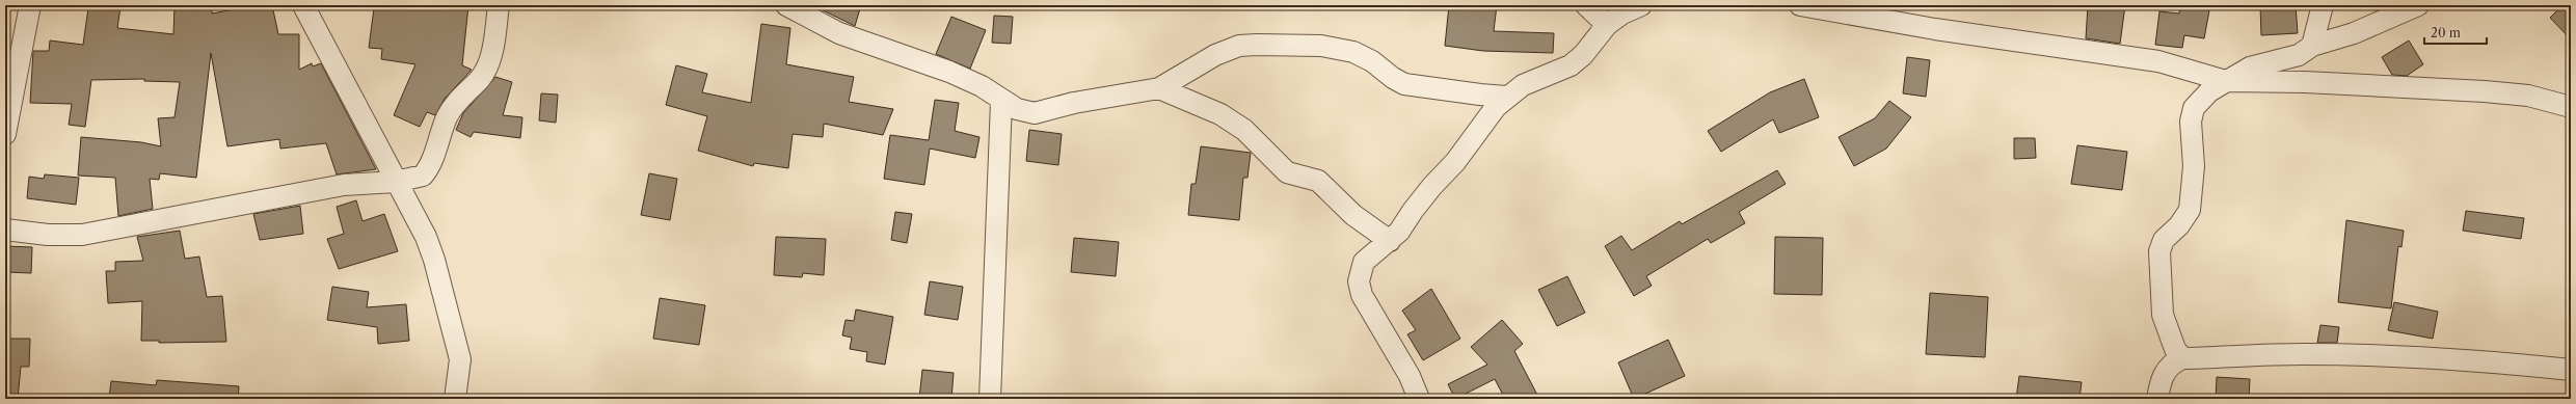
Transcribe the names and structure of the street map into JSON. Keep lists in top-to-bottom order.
{
  "scale_bar": "20 m"
}
